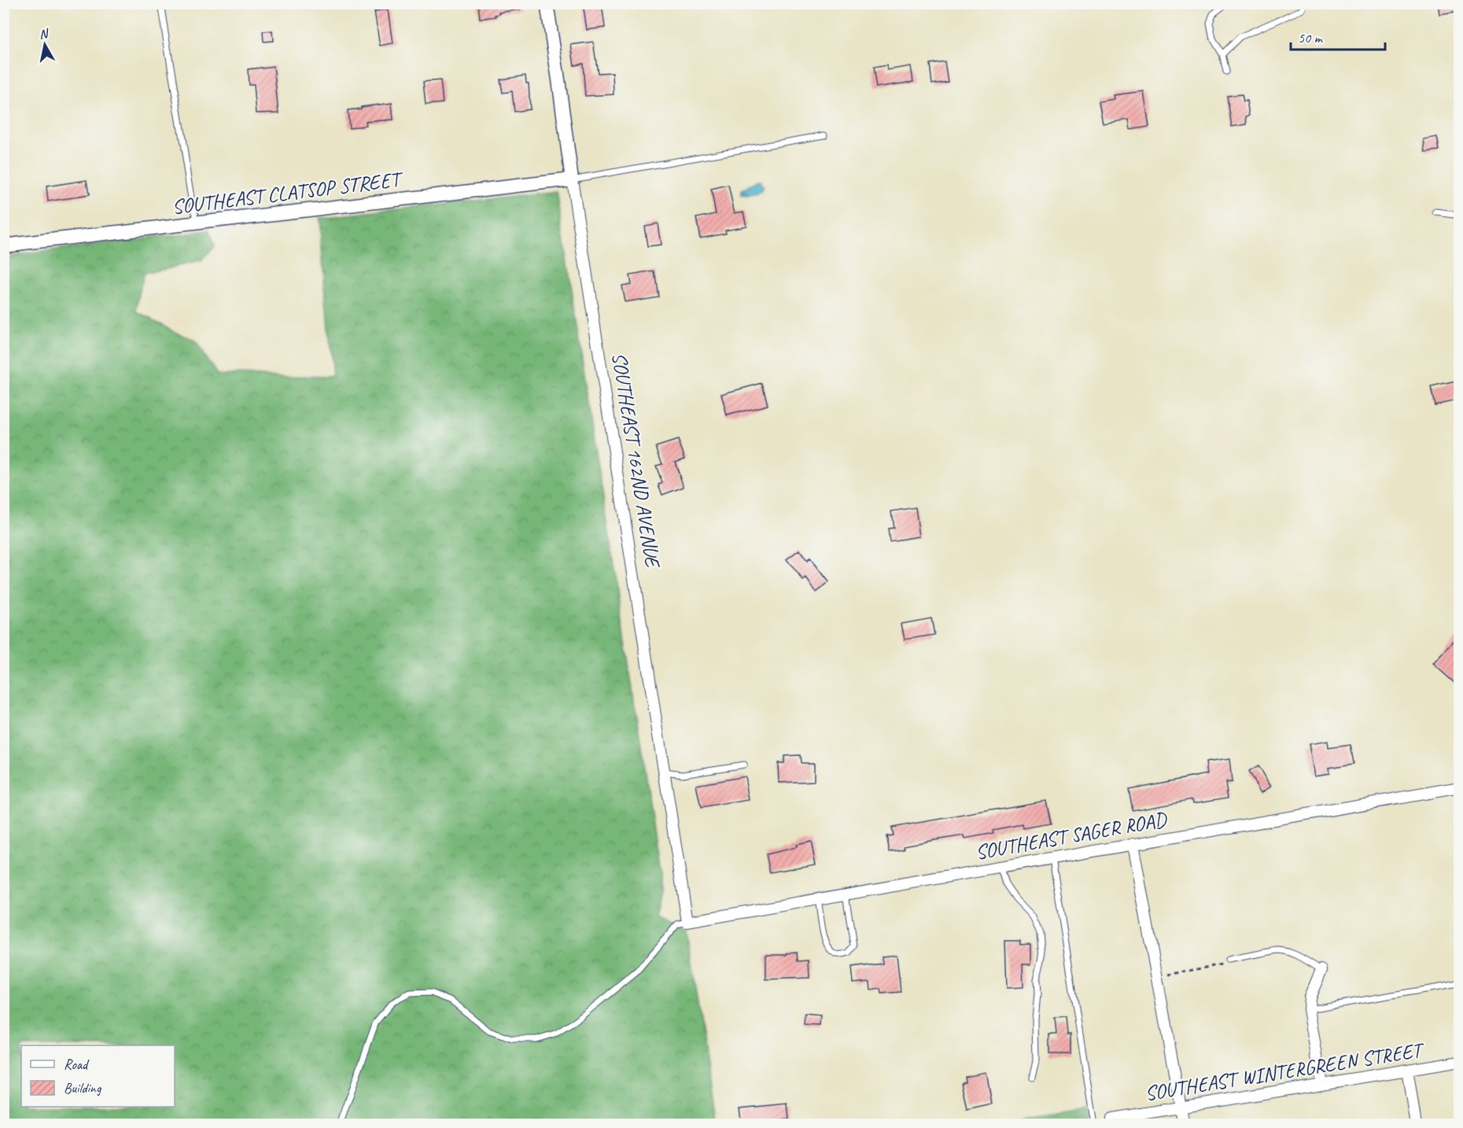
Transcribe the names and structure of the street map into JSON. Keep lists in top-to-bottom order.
{
  "streets": {
    "street": [
      "SOUTHEAST CLATSOP STREET",
      "SOUTHEAST 162ND AVENUE",
      "SOUTHEAST SAGER ROAD",
      "SOUTHEAST WINTERGREEN STREET"
    ]
  },
  "crossings": [
    ["SOUTHEAST CLATSOP STREET", "SOUTHEAST 162ND AVENUE"],
    ["SOUTHEAST 162ND AVENUE", "SOUTHEAST SAGER ROAD"]
  ],
  "legend": ["Road", "Building"],
  "scale_bar": "50 m",
  "north": "top"
}
